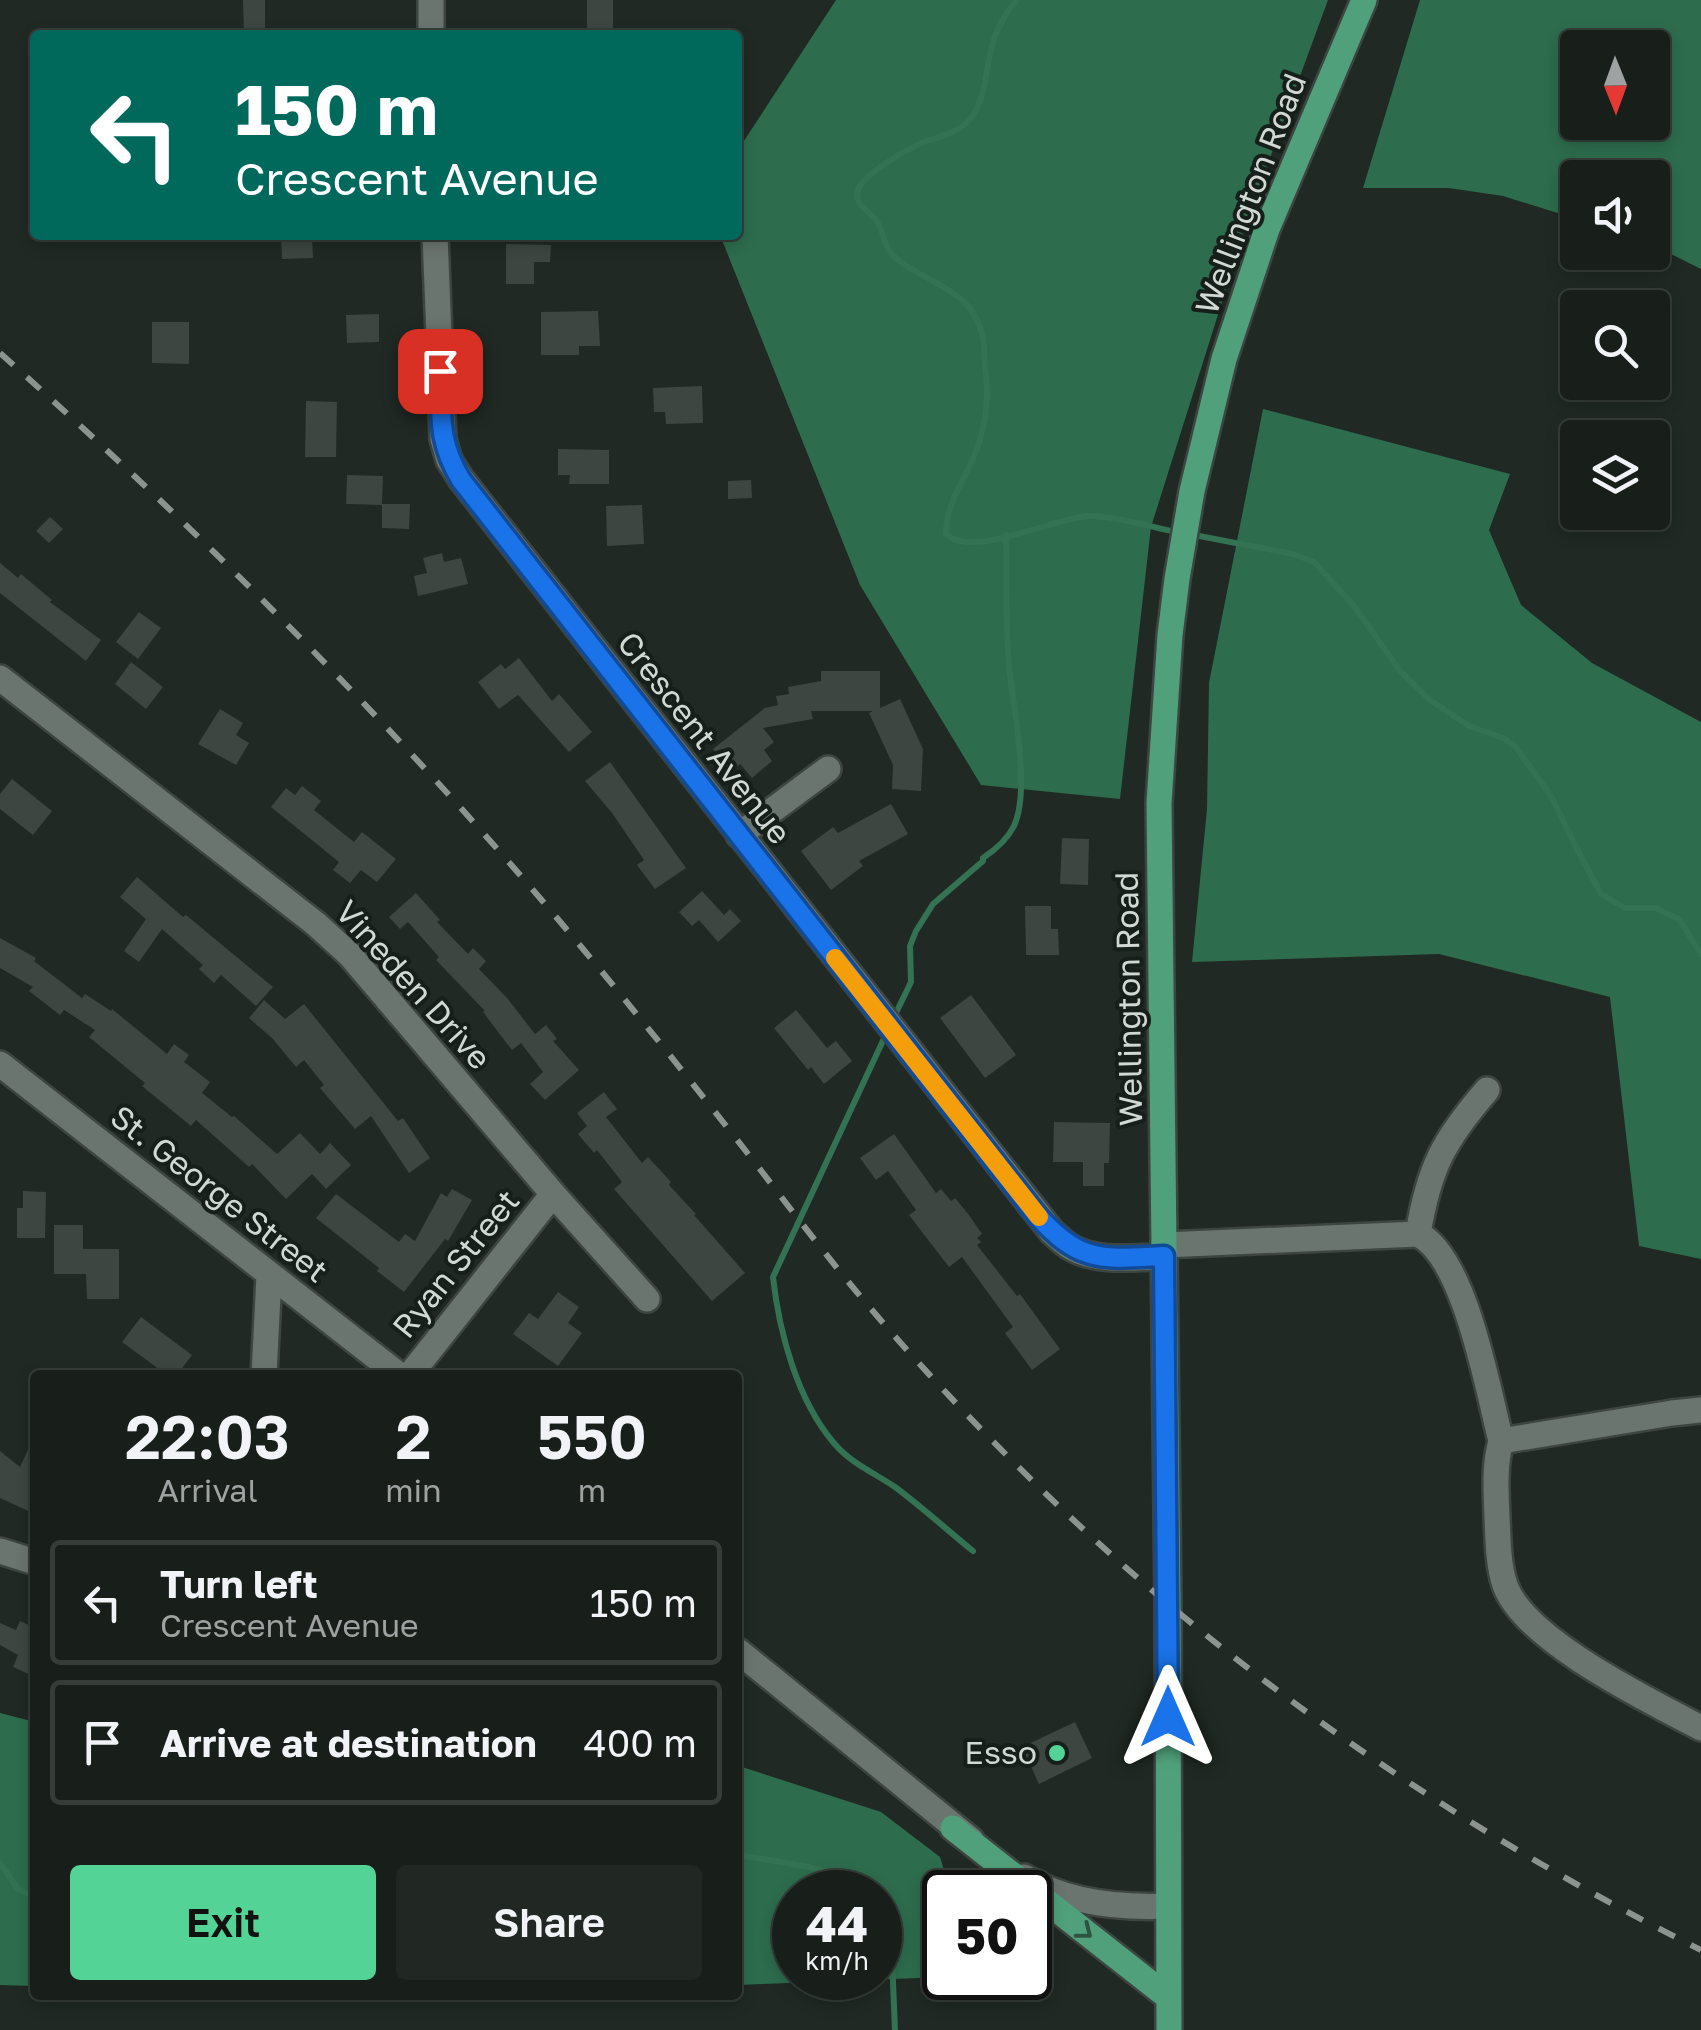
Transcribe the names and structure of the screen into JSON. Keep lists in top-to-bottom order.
{
  "streets": {
    "main road": ["Wellington Road"],
    "street": [
      "Crescent Avenue",
      "Vineden Drive",
      "St. George Street",
      "Ryan Street"
    ]
  },
  "crossings": [
    ["Wellington Road", "Crescent Avenue"],
    ["Vineden Drive", "Ryan Street"]
  ],
  "places": ["Esso"],
  "north": "bottom",
  "page": {
    "turn": ["150 m", "Crescent Avenue"],
    "eta": [
      "22:03",
      "Arrival",
      "2",
      "min",
      "550",
      "m"
    ],
    "list": [
      {
        "name": "Turn left",
        "note": "Crescent Avenue",
        "value": "150 m"
      },
      {
        "name": "Arrive at destination",
        "value": "400 m"
      }
    ],
    "buttons": ["Exit", "Share"],
    "speed": "44 km/h",
    "limit": "50"
  }
}
